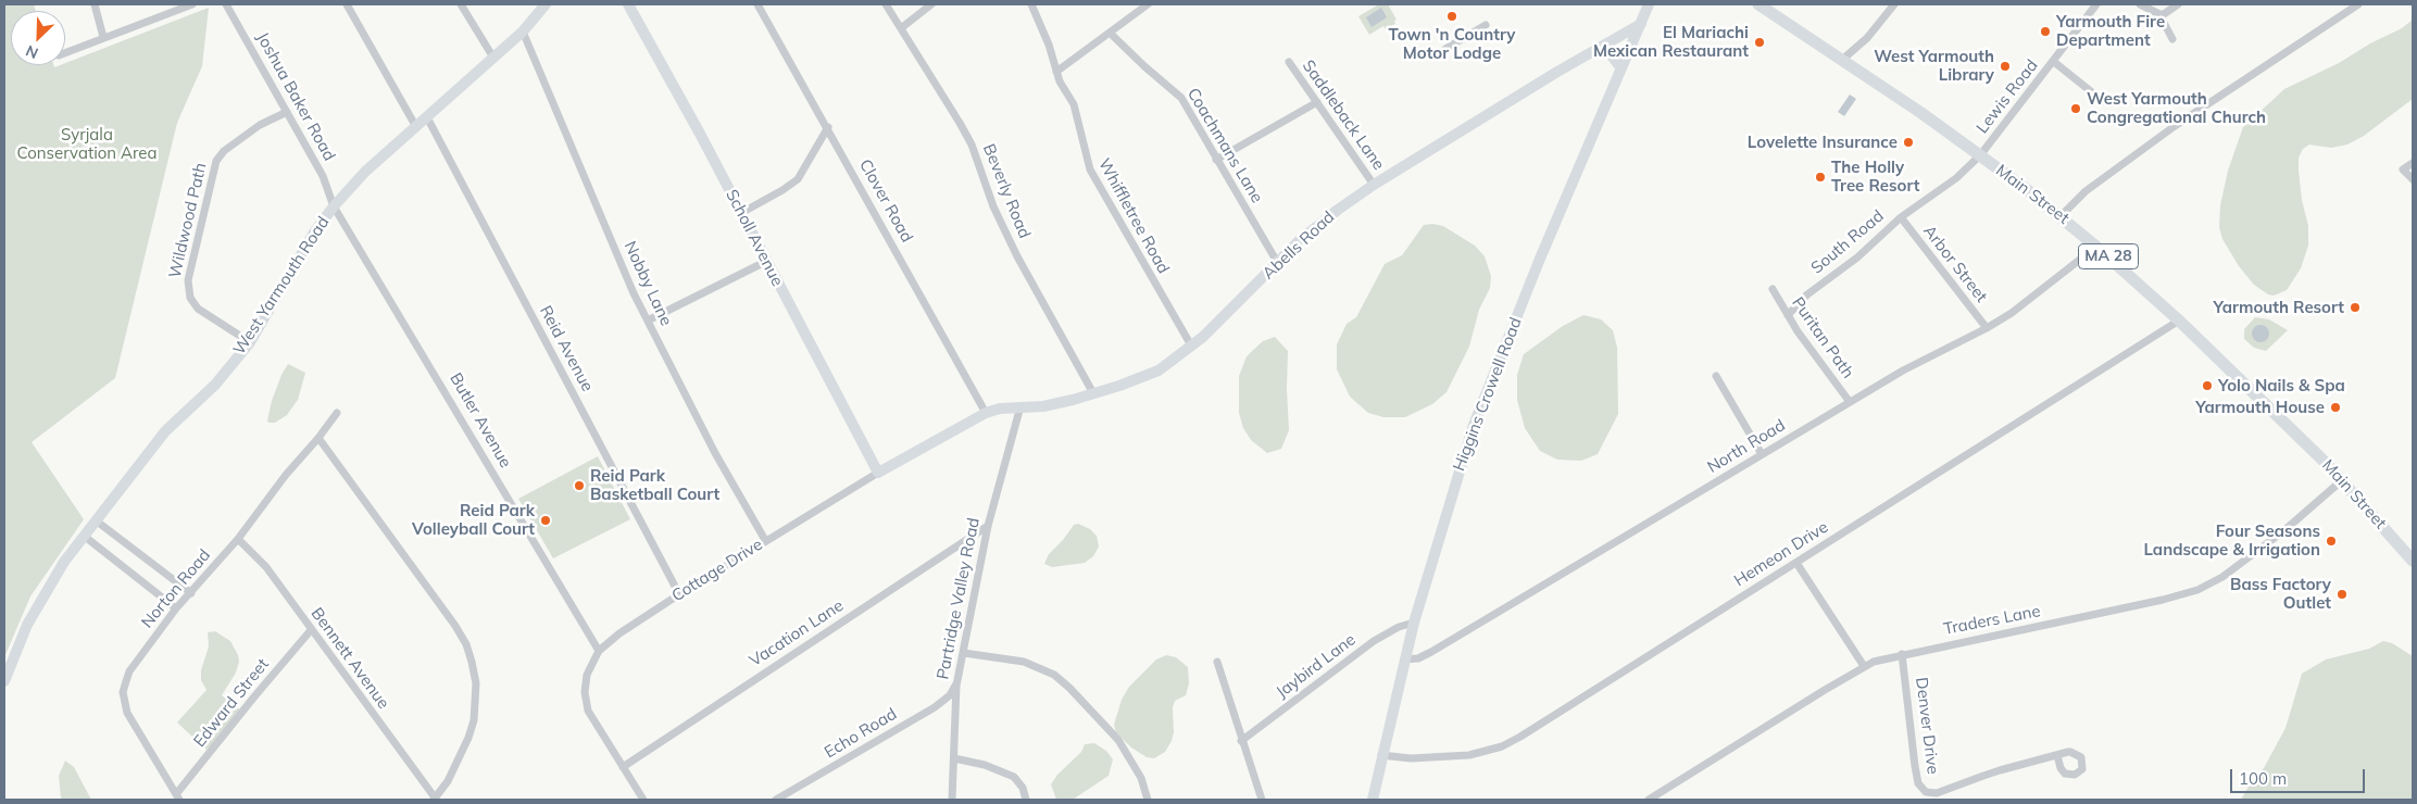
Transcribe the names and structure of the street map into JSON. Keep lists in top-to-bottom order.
{
  "streets": {
    "main road": [
      "Main Street",
      "Scholl Avenue",
      "Abells Road",
      "MA 28",
      "West Yarmouth Road",
      "Higgins Crowell Road",
      "Cottage Drive"
    ],
    "street": [
      "Joshua Baker Road",
      "Lewis Road",
      "Saddleback Lane",
      "Coachmans Lane",
      "Beverly Road",
      "Clover Road",
      "Whiffletree Road",
      "Wildwood Path",
      "South Road",
      "Arbor Street",
      "Nobby Lane",
      "Puritan Path",
      "Reid Avenue",
      "Butler Avenue",
      "North Road",
      "Hemeon Drive",
      "Norton Road",
      "Partridge Valley Road",
      "Traders Lane",
      "Vacation Lane",
      "Bennett Avenue",
      "Jaybird Lane",
      "Edward Street",
      "Denver Drive",
      "Echo Road"
    ]
  },
  "crossings": [
    ["Joshua Baker Road", "Wildwood Path"],
    ["Joshua Baker Road", "West Yarmouth Road"],
    ["Joshua Baker Road", "Butler Avenue"],
    ["Lewis Road", "Main Street"],
    ["Lewis Road", "South Road"],
    ["Saddleback Lane", "Abells Road"],
    ["Coachmans Lane", "Abells Road"],
    ["Beverly Road", "Abells Road"],
    ["Main Street", "South Road"],
    ["Main Street", "North Road"],
    ["Main Street", "Hemeon Drive"],
    ["Main Street", "Traders Lane"],
    ["Clover Road", "Abells Road"],
    ["Clover Road", "Cottage Drive"],
    ["Whiffletree Road", "Abells Road"],
    ["Wildwood Path", "West Yarmouth Road"],
    ["Scholl Avenue", "Cottage Drive"],
    ["South Road", "Arbor Street"],
    ["South Road", "Puritan Path"],
    ["Abells Road", "Higgins Crowell Road"],
    ["Abells Road", "Cottage Drive"],
    ["Abells Road", "Partridge Valley Road"],
    ["Arbor Street", "North Road"],
    ["Nobby Lane", "West Yarmouth Road"],
    ["Nobby Lane", "Cottage Drive"],
    ["West Yarmouth Road", "Reid Avenue"],
    ["West Yarmouth Road", "Butler Avenue"],
    ["Puritan Path", "North Road"],
    ["Reid Avenue", "Cottage Drive"],
    ["Higgins Crowell Road", "North Road"],
    ["Higgins Crowell Road", "Hemeon Drive"],
    ["Higgins Crowell Road", "Jaybird Lane"],
    ["Butler Avenue", "Cottage Drive"],
    ["Cottage Drive", "Vacation Lane"],
    ["Norton Road", "Bennett Avenue"],
    ["Norton Road", "Edward Street"],
    ["Partridge Valley Road", "Vacation Lane"],
    ["Partridge Valley Road", "Echo Road"],
    ["Traders Lane", "Denver Drive"],
    ["Bennett Avenue", "Edward Street"]
  ],
  "parks": ["Syrjala Conservation Area"],
  "places": [
    "Town 'n Country Motor Lodge",
    "Yarmouth Fire Department",
    "El Mariachi Mexican Restaurant",
    "West Yarmouth Library",
    "West Yarmouth Congregational Church",
    "Lovelette Insurance",
    "The Holly Tree Resort",
    "Yarmouth Resort",
    "Yolo Nails & Spa",
    "Yarmouth House",
    "Reid Park Basketball Court",
    "Reid Park Volleyball Court",
    "Four Seasons Landscape & Irrigation",
    "Bass Factory Outlet"
  ],
  "scale_bar": "100 m",
  "north": "bottom left"
}
